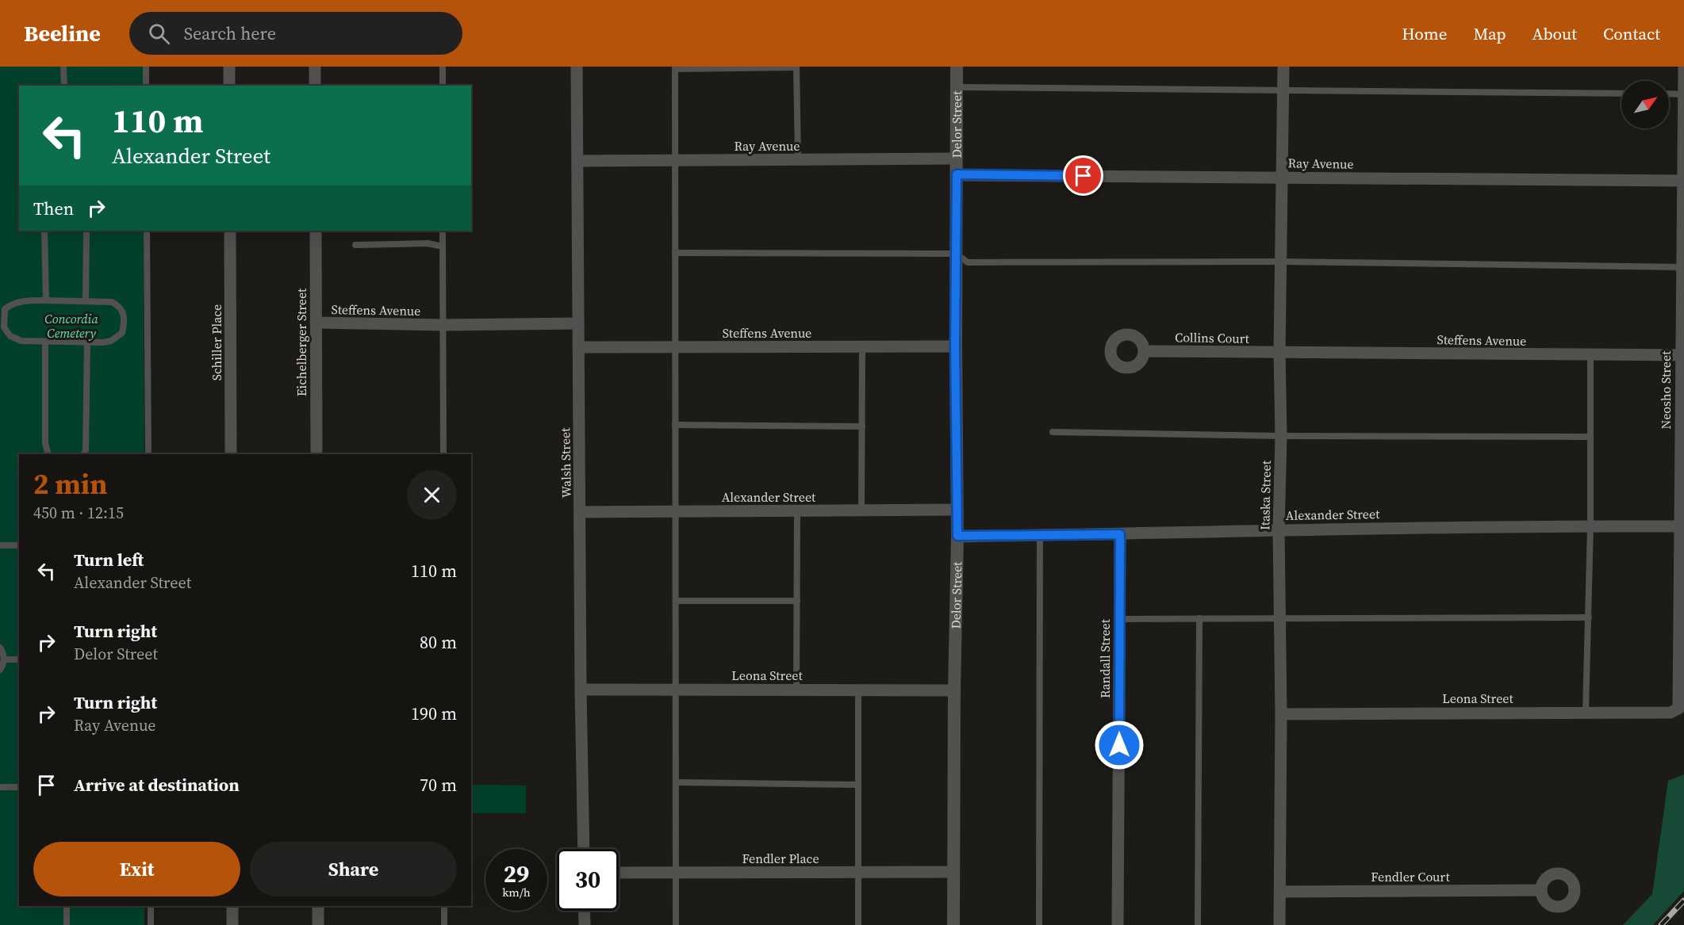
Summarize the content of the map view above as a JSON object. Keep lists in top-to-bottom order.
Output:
{
  "streets": {
    "street": [
      "Delor Street",
      "Ray Avenue",
      "Steffens Avenue",
      "Collins Court",
      "Schiller Place",
      "Eichelberger Street",
      "Neosho Street",
      "Walsh Street",
      "Itaska Street",
      "Alexander Street",
      "Randall Street",
      "Leona Street",
      "Fendler Place",
      "Fendler Court"
    ]
  },
  "crossings": [
    ["Delor Street", "Ray Avenue"],
    ["Delor Street", "Steffens Avenue"],
    ["Delor Street", "Alexander Street"],
    ["Delor Street", "Leona Street"],
    ["Delor Street", "Fendler Place"],
    ["Ray Avenue", "Neosho Street"],
    ["Ray Avenue", "Walsh Street"],
    ["Ray Avenue", "Itaska Street"],
    ["Steffens Avenue", "Collins Court"],
    ["Steffens Avenue", "Eichelberger Street"],
    ["Steffens Avenue", "Neosho Street"],
    ["Steffens Avenue", "Walsh Street"],
    ["Steffens Avenue", "Itaska Street"],
    ["Collins Court", "Itaska Street"],
    ["Neosho Street", "Alexander Street"],
    ["Neosho Street", "Leona Street"],
    ["Walsh Street", "Alexander Street"],
    ["Walsh Street", "Leona Street"],
    ["Itaska Street", "Alexander Street"],
    ["Itaska Street", "Leona Street"],
    ["Itaska Street", "Fendler Court"],
    ["Alexander Street", "Randall Street"]
  ],
  "parks": ["Concordia Cemetery"],
  "north": "top right",
  "page": {
    "header": "Beeline",
    "search": "Search here",
    "nav": [
      "Home",
      "Map",
      "About",
      "Contact"
    ],
    "turn": ["110 m", "Alexander Street"],
    "then": "Then",
    "heading": ["2 min", "450 m · 12:15"],
    "list": [
      {
        "name": "Turn left",
        "note": "Alexander Street",
        "value": "110 m"
      },
      {
        "name": "Turn right",
        "note": "Delor Street",
        "value": "80 m"
      },
      {
        "name": "Turn right",
        "note": "Ray Avenue",
        "value": "190 m"
      },
      {
        "name": "Arrive at destination",
        "value": "70 m"
      }
    ],
    "buttons": ["Exit", "Share"],
    "speed": "29 km/h",
    "limit": "30"
  }
}
